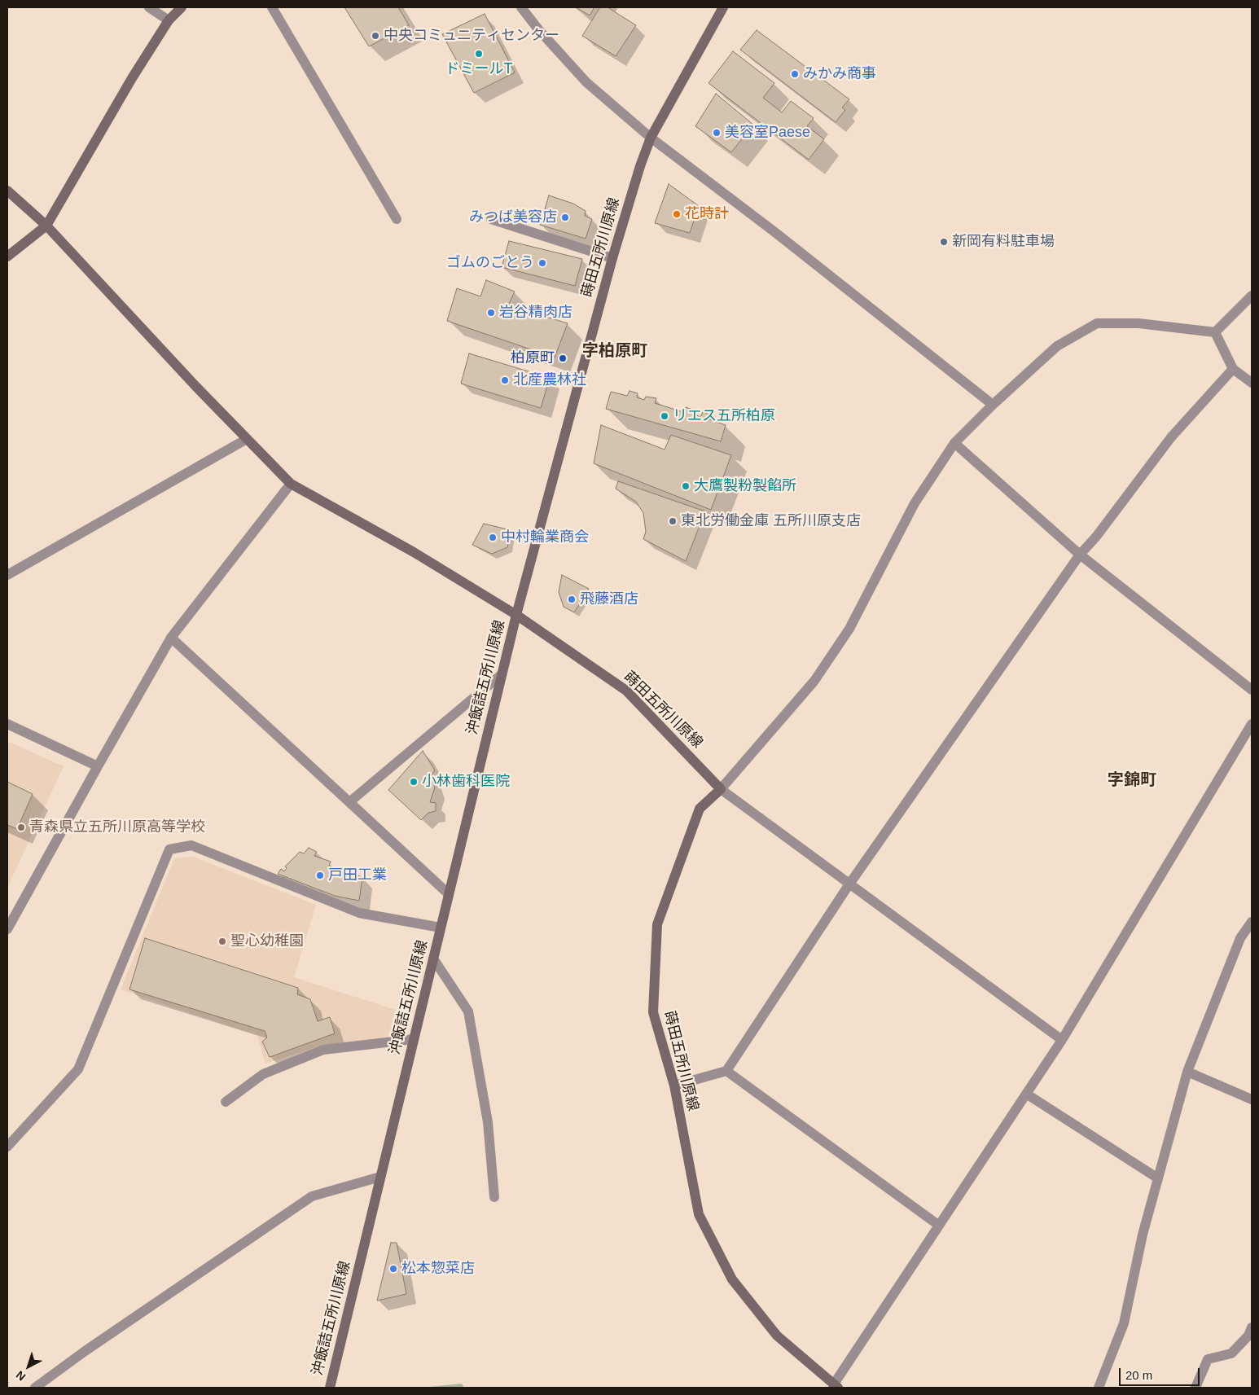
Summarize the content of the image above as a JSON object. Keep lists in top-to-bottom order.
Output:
{
  "streets": {
    "main road": ["蒔田五所川原線", "沖飯詰五所川原線"]
  },
  "crossings": [
    ["蒔田五所川原線", "沖飯詰五所川原線"]
  ],
  "districts": ["字柏原町", "字錦町"],
  "places": [
    "中央コミュニティセンター",
    "ドミールT",
    "みかみ商事",
    "美容室Paese",
    "花時計",
    "みつば美容店",
    "新岡有料駐車場",
    "ゴムのごとう",
    "岩谷精肉店",
    "柏原町",
    "北産農林社",
    "リエス五所柏原",
    "大鷹製粉製餡所",
    "東北労働金庫 五所川原支店",
    "中村輪業商会",
    "飛藤酒店",
    "小林歯科医院",
    "青森県立五所川原高等学校",
    "戸田工業",
    "聖心幼稚園",
    "松本惣菜店"
  ],
  "scale_bar": "20 m",
  "north": "bottom left"
}
